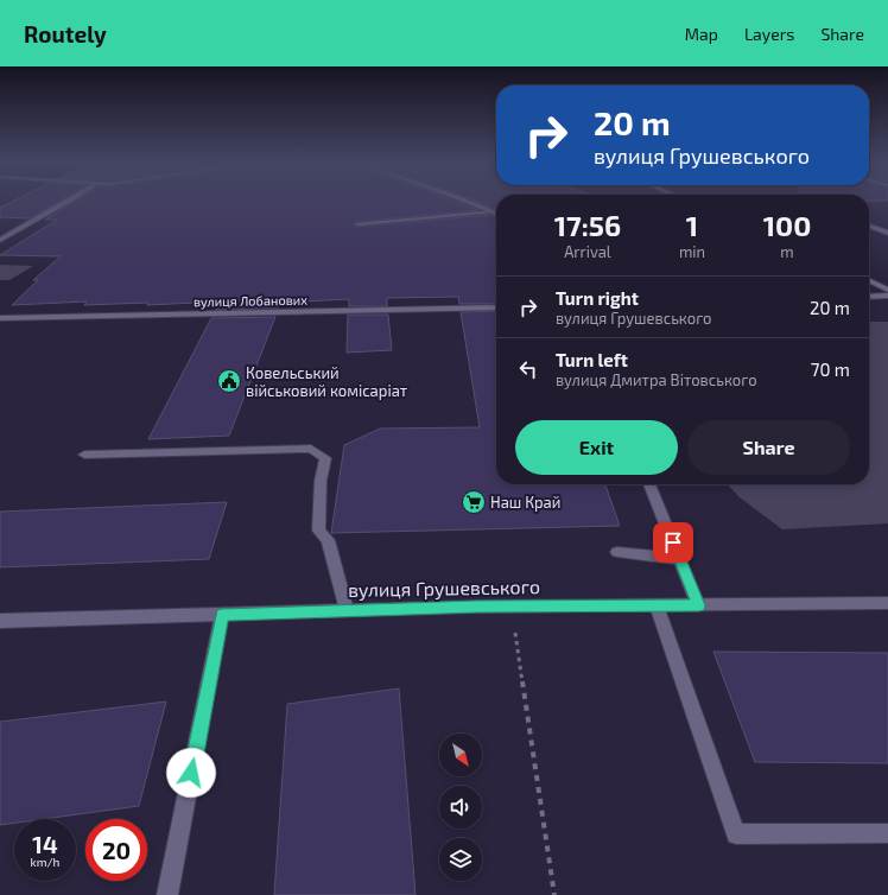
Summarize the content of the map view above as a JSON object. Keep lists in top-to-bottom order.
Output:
{
  "streets": {
    "street": ["вулиця Лобанових", "вулиця Грушевського"]
  },
  "places": {
    "public building": ["Ковельський військовий комісаріат"],
    "supermarket": ["Наш Край"]
  },
  "north": "bottom right",
  "page": {
    "header": "Routely",
    "nav": ["Map", "Layers", "Share"],
    "turn": ["20 m", "вулиця Грушевського"],
    "eta": [
      "17:56",
      "Arrival",
      "1",
      "min",
      "100",
      "m"
    ],
    "list": [
      {
        "name": "Turn right",
        "note": "вулиця Грушевського",
        "value": "20 m"
      },
      {
        "name": "Turn left",
        "note": "вулиця Дмитра Вітовського",
        "value": "70 m"
      }
    ],
    "buttons": ["Exit", "Share"],
    "speed": "14 km/h",
    "limit": "20"
  }
}
